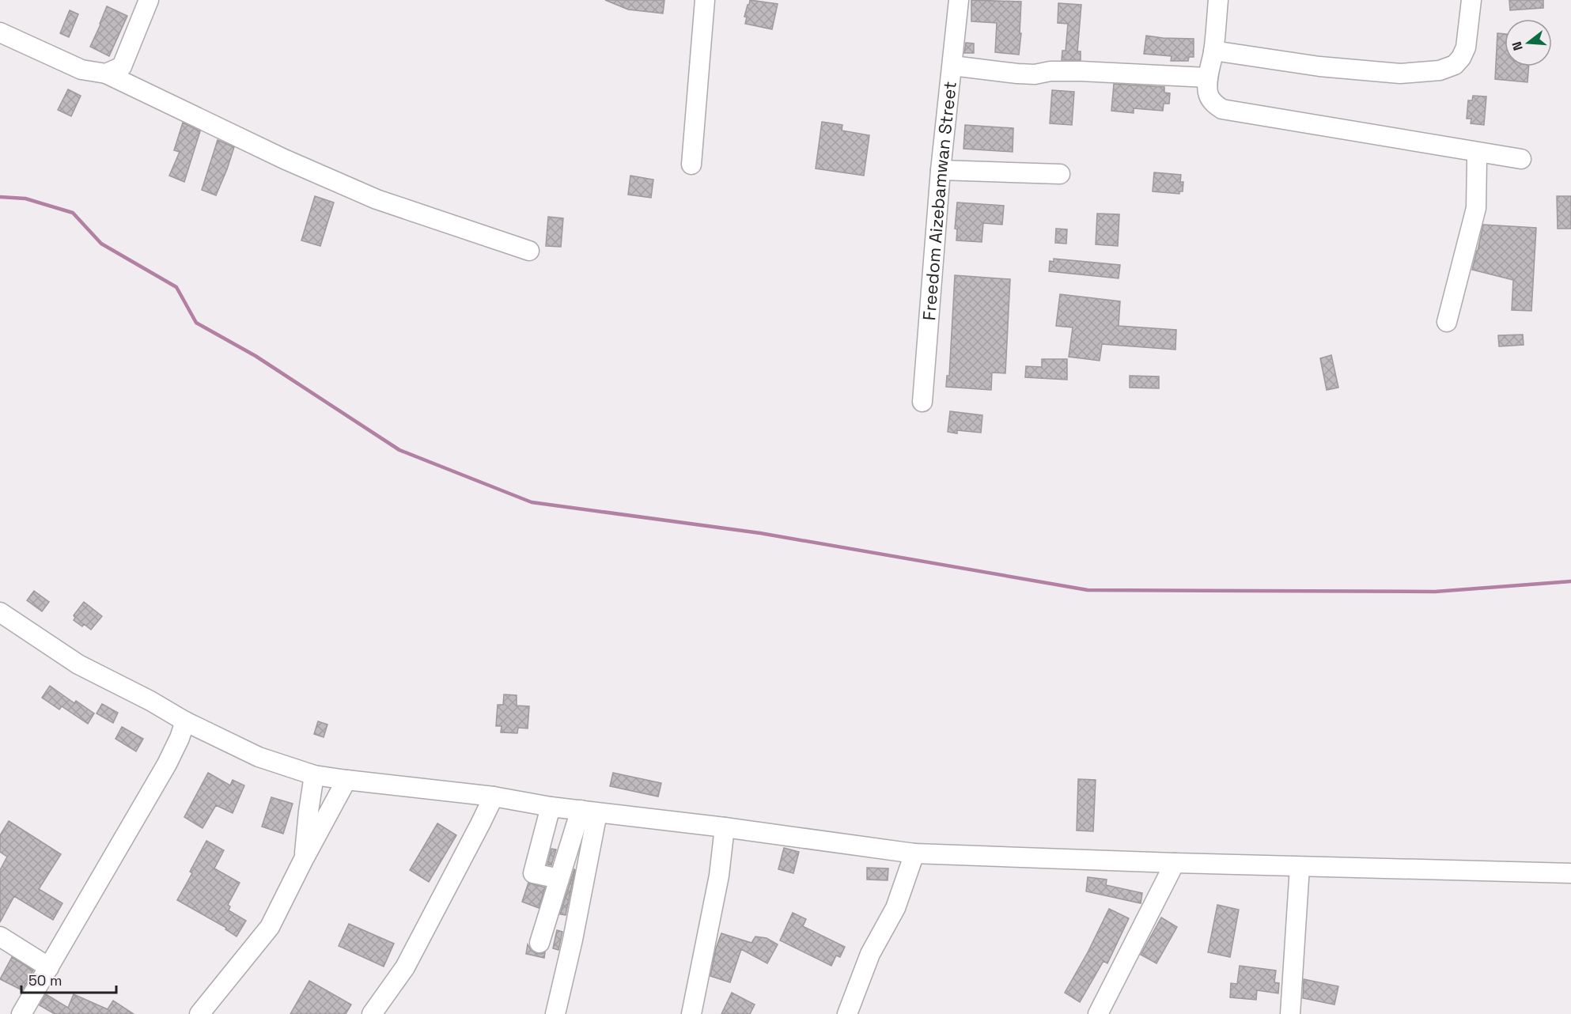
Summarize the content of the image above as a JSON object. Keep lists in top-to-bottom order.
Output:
{
  "streets": {
    "street": ["Freedom Aizebamwan Street"]
  },
  "scale_bar": "50 m",
  "north": "left"
}
